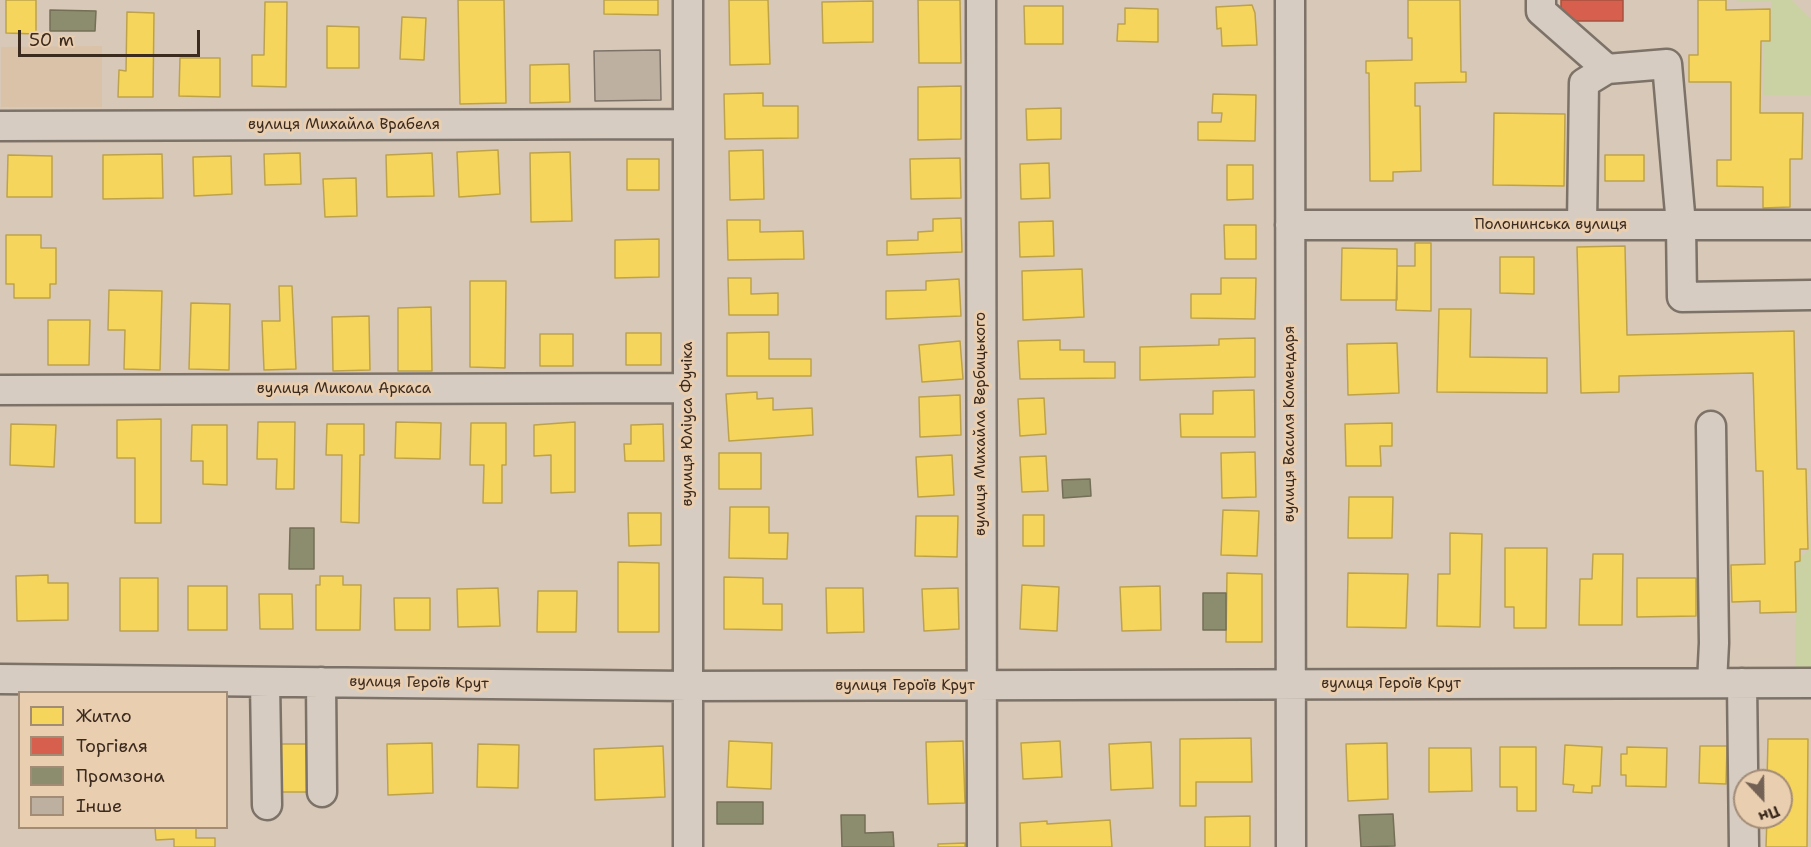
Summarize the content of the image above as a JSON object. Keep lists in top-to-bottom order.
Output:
{
  "streets": {
    "street": [
      "вулиця Михайла Врабеля",
      "Полонинська вулиця",
      "вулиця Миколи Аркаса",
      "вулиця Юліуса Фучіка",
      "вулиця Михайла Вербицького",
      "вулиця Василя Комендаря",
      "вулиця Героїв Крут"
    ]
  },
  "crossings": [
    ["вулиця Михайла Врабеля", "вулиця Юліуса Фучіка"],
    ["Полонинська вулиця", "вулиця Василя Комендаря"],
    ["вулиця Миколи Аркаса", "вулиця Юліуса Фучіка"],
    ["вулиця Юліуса Фучіка", "вулиця Героїв Крут"],
    ["вулиця Михайла Вербицького", "вулиця Героїв Крут"],
    ["вулиця Василя Комендаря", "вулиця Героїв Крут"]
  ],
  "legend": [
    "Житло",
    "Торгівля",
    "Промзона",
    "Інше"
  ],
  "scale_bar": "50 m",
  "north": "bottom"
}
